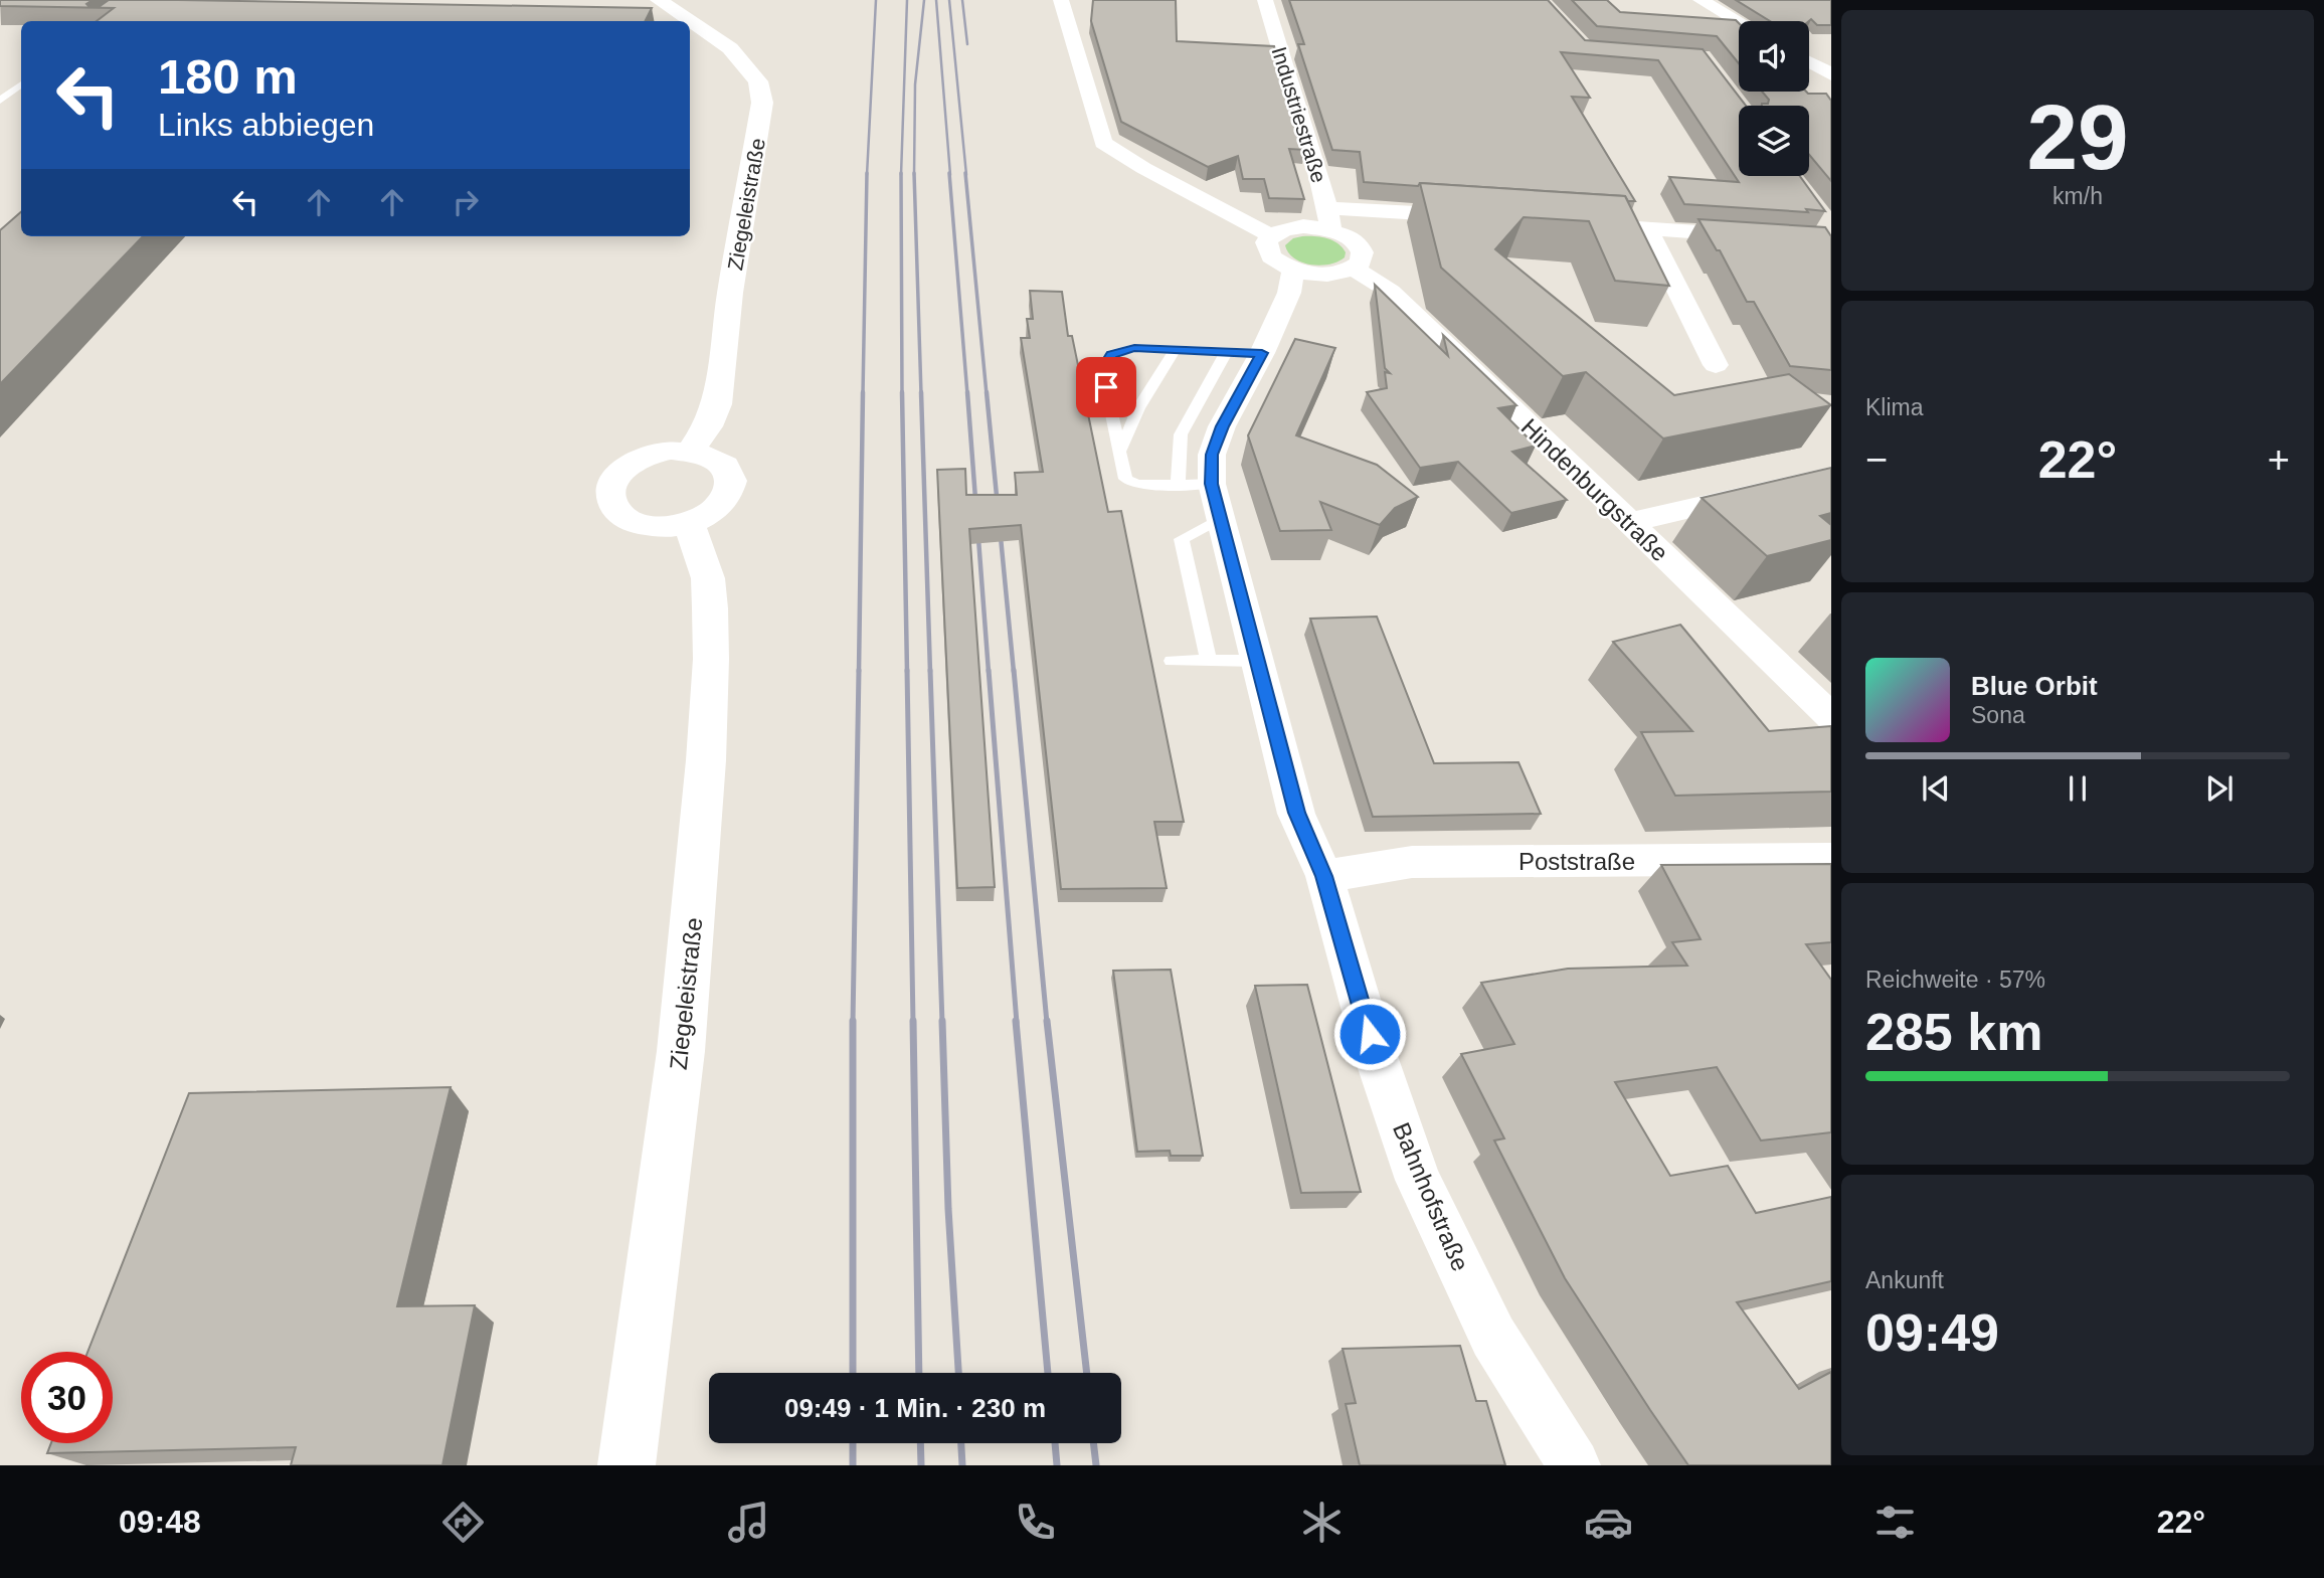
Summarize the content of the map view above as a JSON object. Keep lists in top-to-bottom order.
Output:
{
  "streets": {
    "street": [
      "Industriestraße",
      "Ziegeleistraße",
      "Hindenburgstraße",
      "Poststraße",
      "Bahnhofstraße"
    ]
  },
  "crossings": [
    ["Poststraße", "Bahnhofstraße"]
  ],
  "page": {
    "tile": [
      ["29", "km/h"],
      "Klima",
      ["Reichweite · 57%", "285 km"],
      ["Ankunft", "09:49"]
    ],
    "turn": ["180 m", "Links abbiegen"],
    "heat": ["−", "22°", "+"],
    "song": ["Blue Orbit", "Sona"],
    "limit": "30",
    "trip": "09:49 · 1 Min. · 230 m",
    "tabs": ["09:48", "22°"]
  }
}
